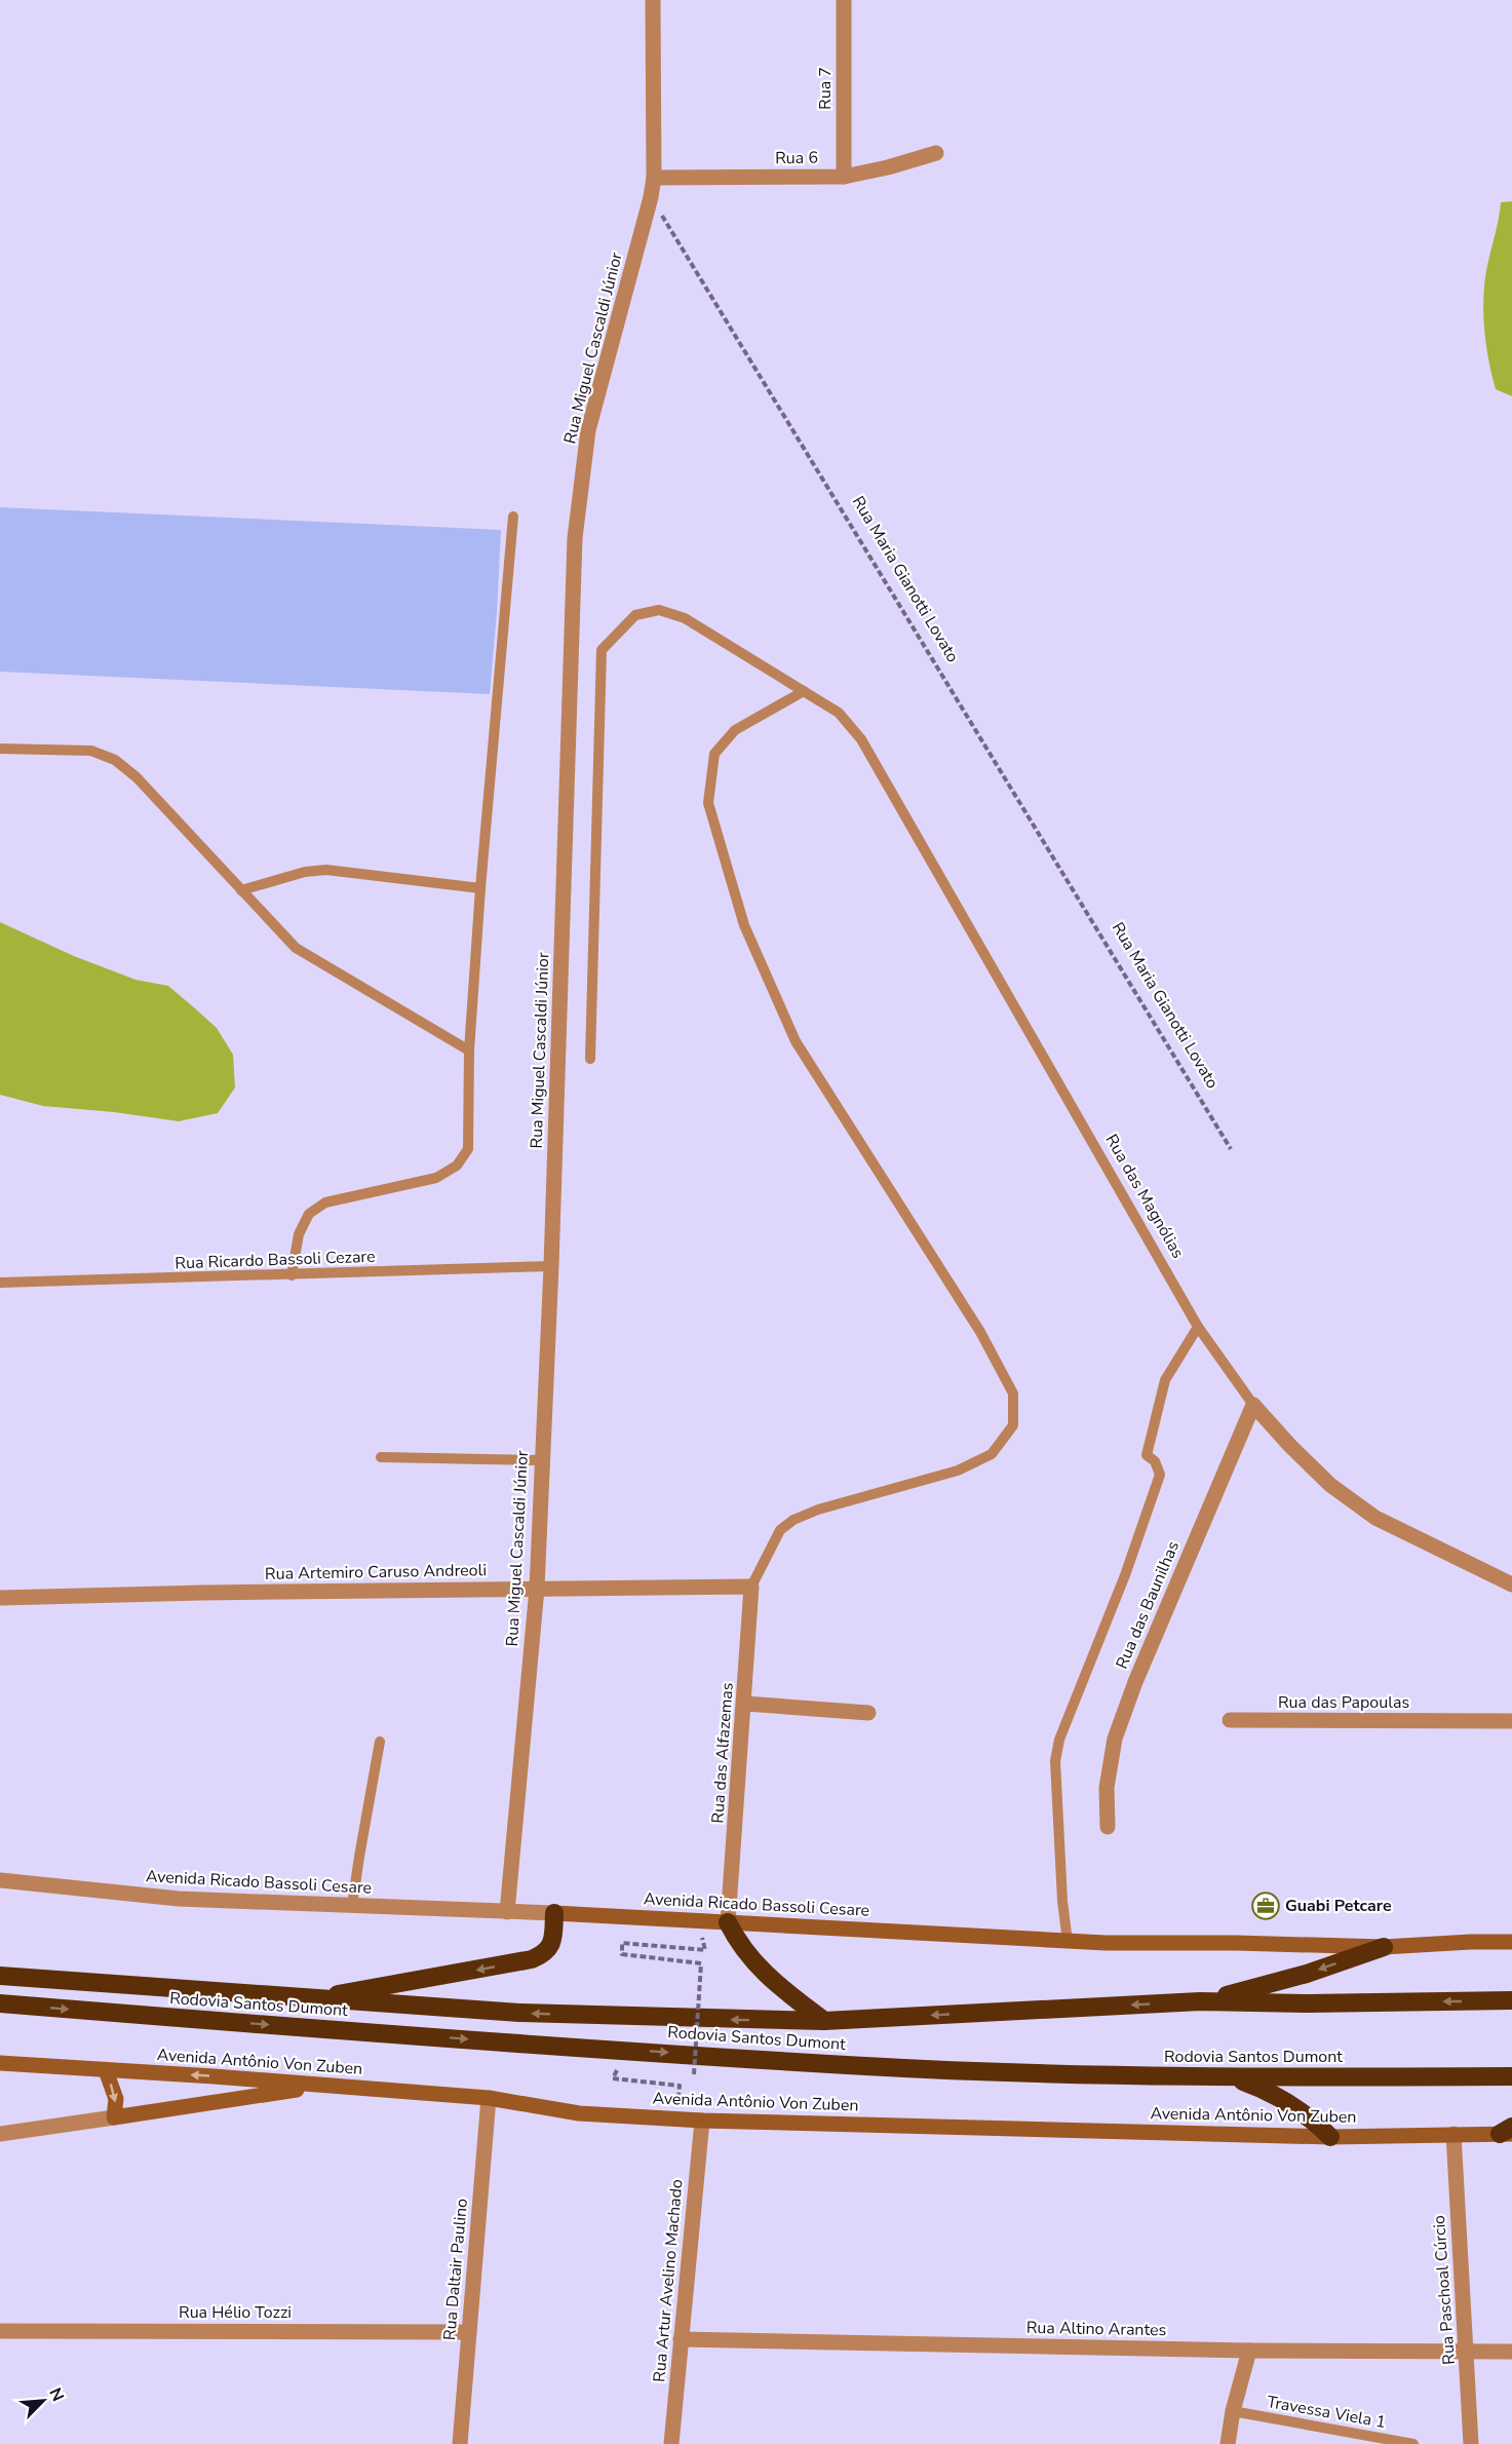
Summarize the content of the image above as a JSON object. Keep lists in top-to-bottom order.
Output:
{
  "streets": {
    "highway": ["Rodovia Santos Dumont"],
    "street": [
      "Rua 7",
      "Rua 6",
      "Rua Miguel Cascaldi Júnior",
      "Rua das Magnólias",
      "Rua Artemiro Caruso Andreoli",
      "Rua das Baunilhas",
      "Rua das Papoulas",
      "Rua das Alfazemas",
      "Avenida Ricado Bassoli Cesare",
      "Avenida Antônio Von Zuben",
      "Rua Daltair Paulino",
      "Rua Artur Avelino Machado",
      "Rua Paschoal Cúrcio",
      "Rua Hélio Tozzi",
      "Rua Altino Arantes"
    ],
    "lane": ["Rua Ricardo Bassoli Cezare", "Travessa Viela 1"],
    "path": ["Rua Maria Gianotti Lovato"]
  },
  "crossings": [
    ["Rua 7", "Rua 6"],
    ["Rua Miguel Cascaldi Júnior", "Rua Maria Gianotti Lovato"],
    ["Rua Miguel Cascaldi Júnior", "Rua Ricardo Bassoli Cezare"],
    ["Rua Miguel Cascaldi Júnior", "Rua Artemiro Caruso Andreoli"],
    ["Rua Miguel Cascaldi Júnior", "Avenida Ricado Bassoli Cesare"],
    ["Rua das Magnólias", "Rua das Baunilhas"],
    ["Rua Artemiro Caruso Andreoli", "Rua das Alfazemas"],
    ["Rua das Alfazemas", "Avenida Ricado Bassoli Cesare"],
    ["Avenida Antônio Von Zuben", "Rua Daltair Paulino"],
    ["Avenida Antônio Von Zuben", "Rua Artur Avelino Machado"],
    ["Avenida Antônio Von Zuben", "Rua Paschoal Cúrcio"],
    ["Rua Daltair Paulino", "Rua Hélio Tozzi"],
    ["Rua Artur Avelino Machado", "Rua Altino Arantes"],
    ["Rua Paschoal Cúrcio", "Rua Altino Arantes"]
  ],
  "places": {
    "office": ["Guabi Petcare"]
  },
  "north": "top right"
}
